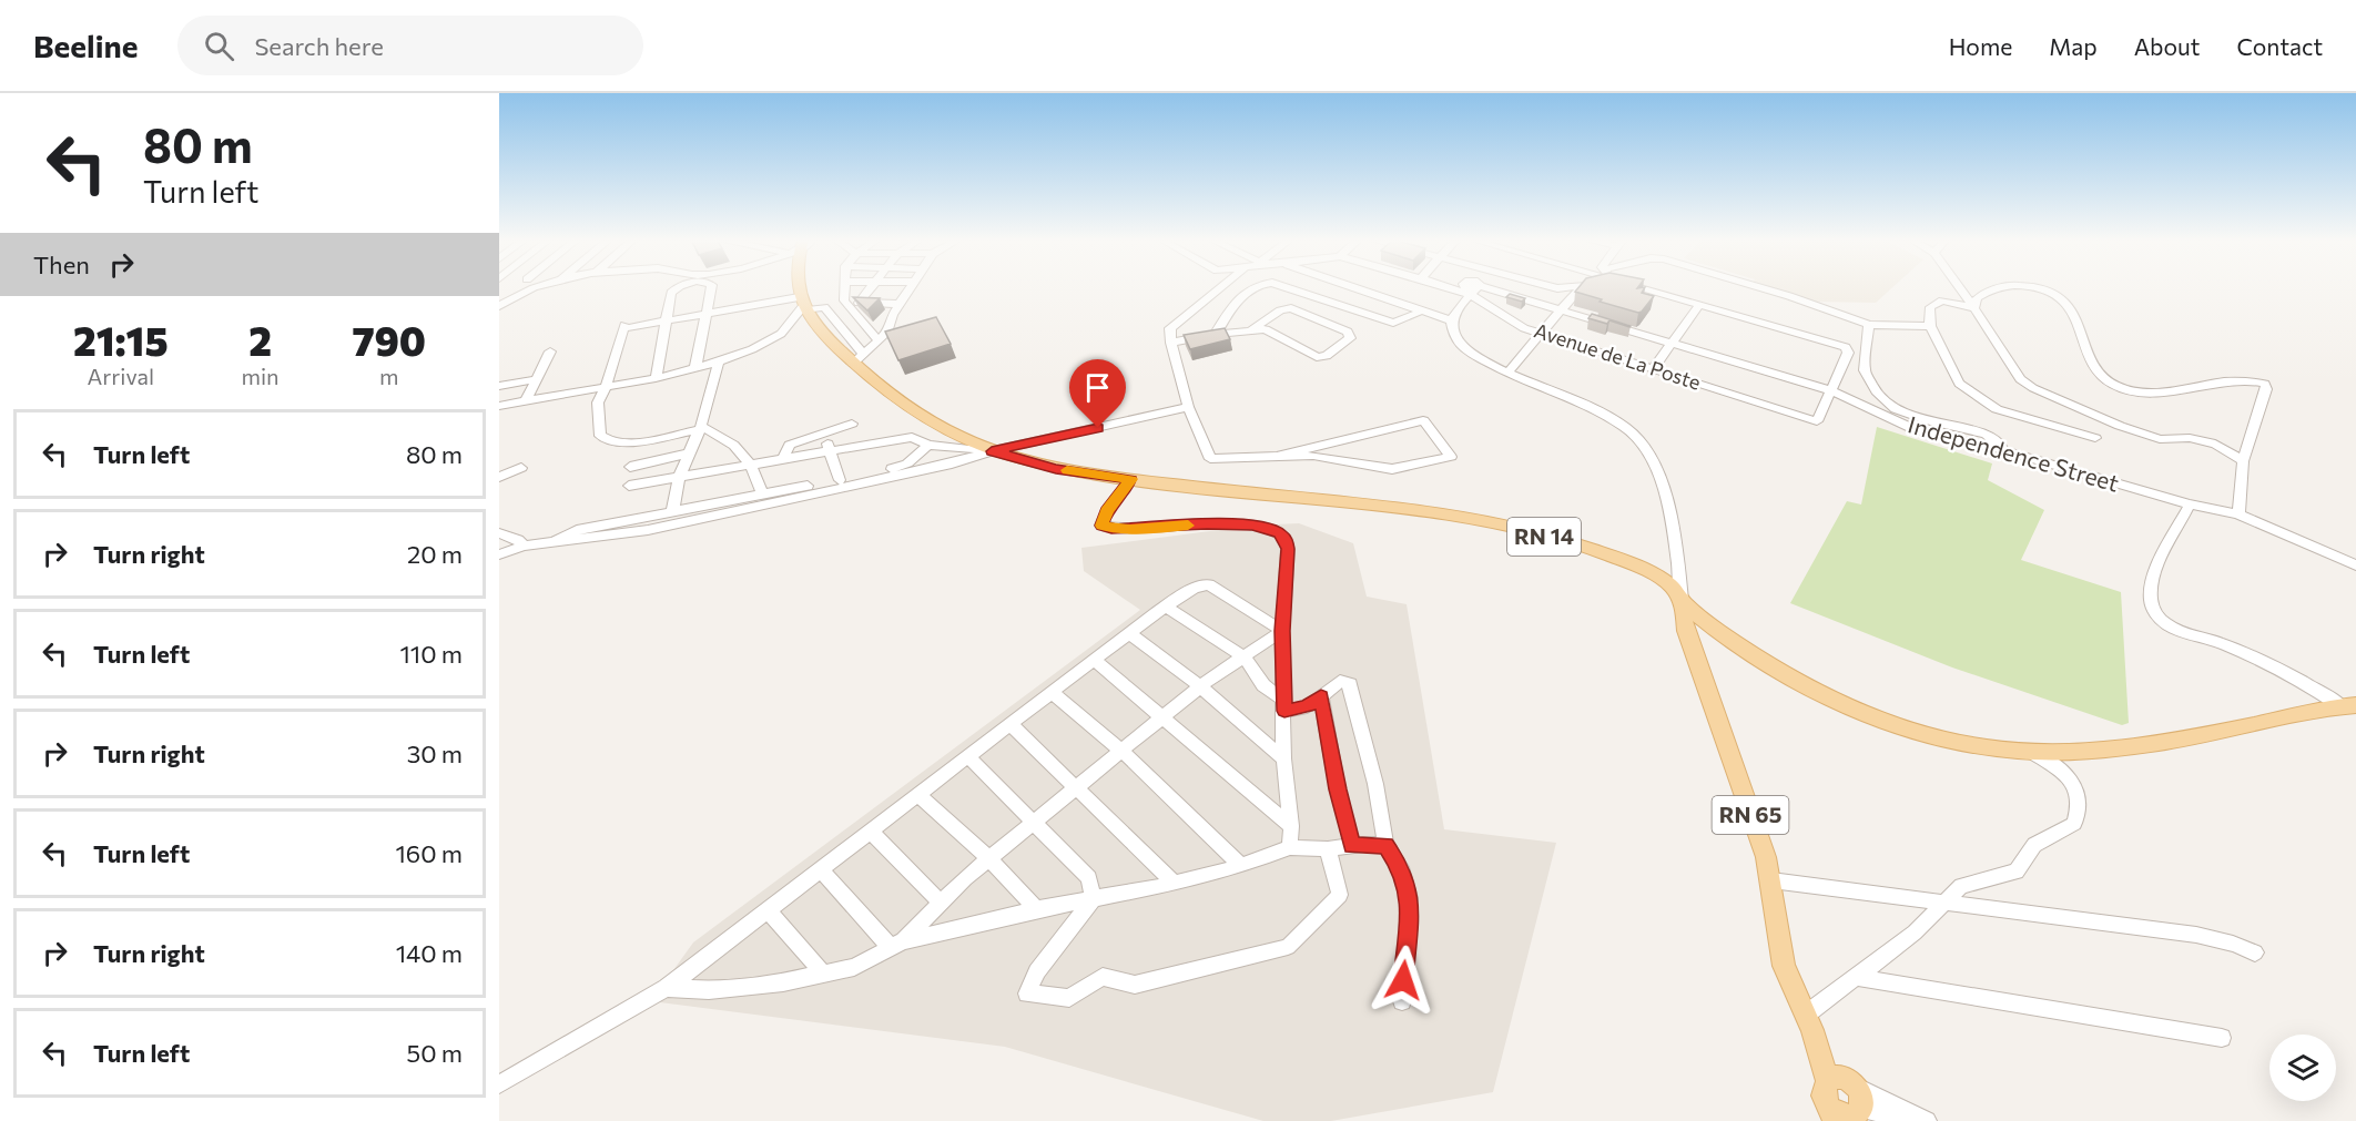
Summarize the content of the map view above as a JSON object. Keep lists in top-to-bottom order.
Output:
{
  "streets": {
    "main road": ["RN 14", "RN 65"],
    "street": ["Avenue de La Poste", "Independence Street"]
  },
  "crossings": [
    ["Avenue de La Poste", "Independence Street"],
    ["RN 14", "RN 65"]
  ],
  "page": {
    "header": "Beeline",
    "search": "Search here",
    "nav": [
      "Home",
      "Map",
      "About",
      "Contact"
    ],
    "turn": ["80 m", "Turn left"],
    "then": "Then",
    "eta": [
      "21:15",
      "Arrival",
      "2",
      "min",
      "790",
      "m"
    ],
    "list": [
      {
        "name": "Turn left",
        "value": "80 m"
      },
      {
        "name": "Turn right",
        "value": "20 m"
      },
      {
        "name": "Turn left",
        "value": "110 m"
      },
      {
        "name": "Turn right",
        "value": "30 m"
      },
      {
        "name": "Turn left",
        "value": "160 m"
      },
      {
        "name": "Turn right",
        "value": "140 m"
      },
      {
        "name": "Turn left",
        "value": "50 m"
      }
    ]
  }
}
